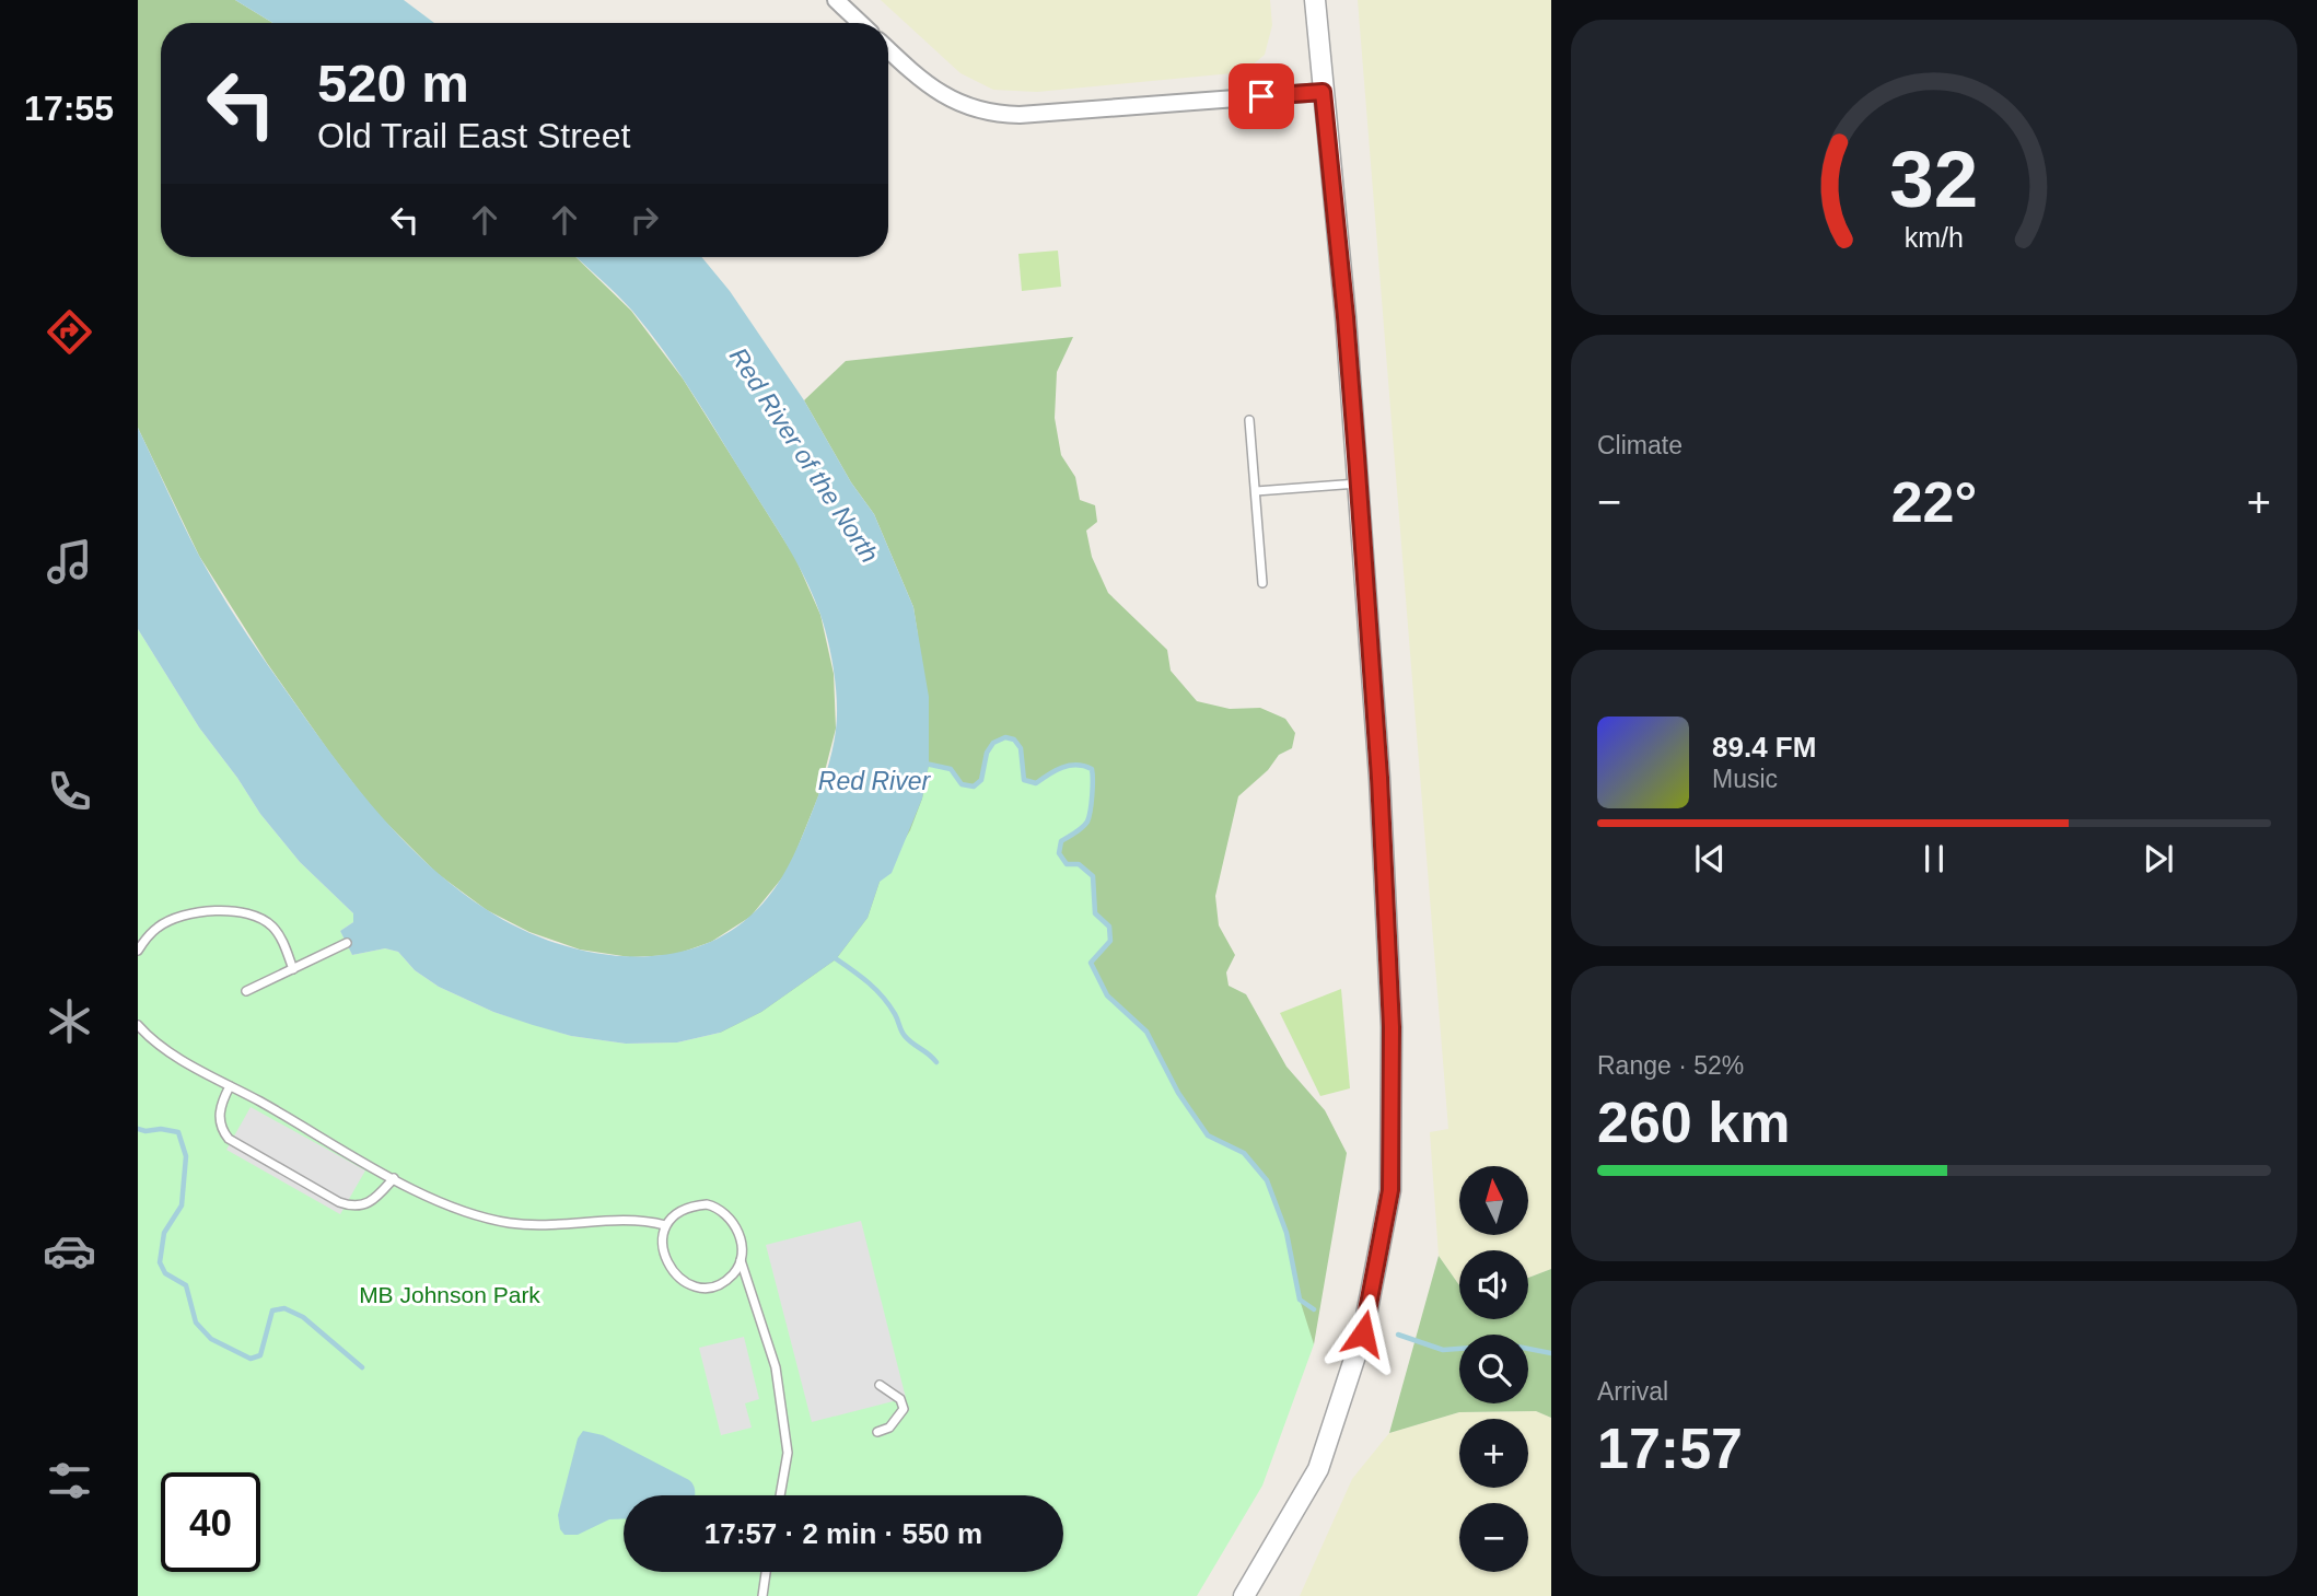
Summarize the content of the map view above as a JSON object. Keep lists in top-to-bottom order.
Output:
{
  "water": ["Red River of the North", "Red River"],
  "parks": ["MB Johnson Park"],
  "north": "top",
  "page": {
    "tabs": "17:55",
    "turn": ["520 m", "Old Trail East Street"],
    "tile": [
      "Climate",
      ["Range · 52%", "260 km"],
      ["Arrival", "17:57"]
    ],
    "heat": ["−", "22°", "+"],
    "song": ["89.4 FM", "Music"],
    "map_buttons": ["+", "−"],
    "limit": "40",
    "trip": "17:57 · 2 min · 550 m",
    "gauge": ["32", "km/h"]
  }
}
